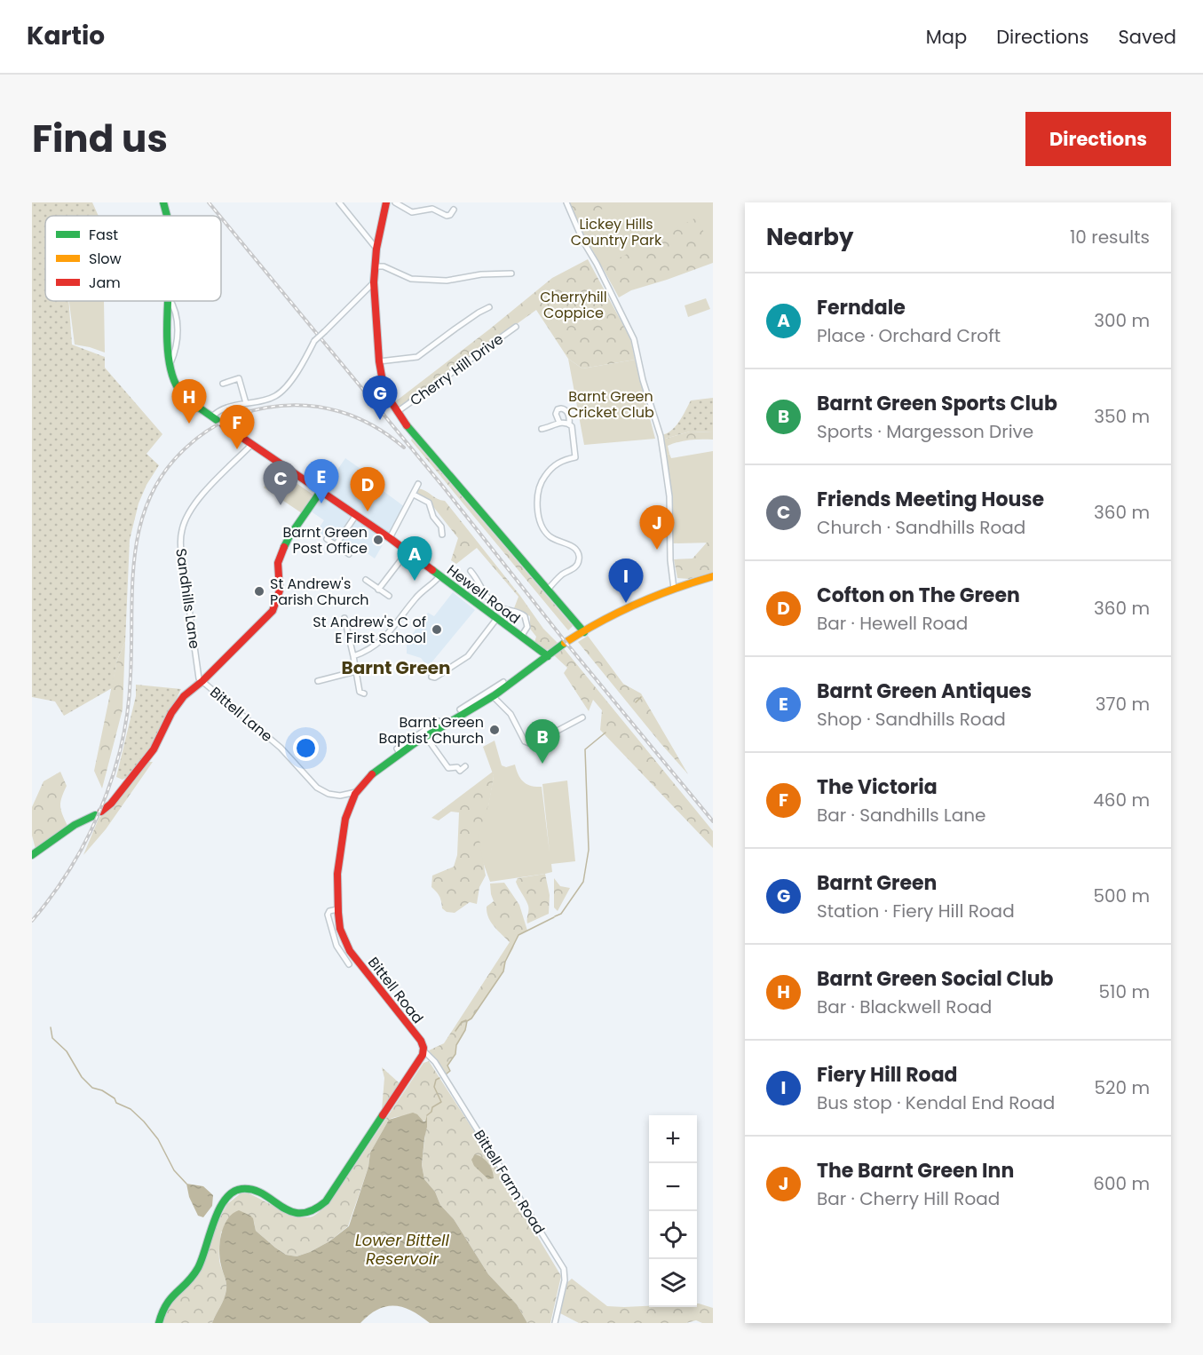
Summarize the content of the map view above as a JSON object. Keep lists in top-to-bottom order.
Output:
{
  "streets": {
    "street": [
      "Cherry Hill Drive",
      "Hewell Road",
      "Sandhills Lane",
      "Bittell Lane",
      "Bittell Road",
      "Bittell Farm Road"
    ]
  },
  "crossings": [
    ["Hewell Road", "Sandhills Lane"],
    ["Hewell Road", "Bittell Road"],
    ["Sandhills Lane", "Bittell Lane"],
    ["Bittell Road", "Bittell Farm Road"]
  ],
  "districts": ["Barnt Green"],
  "water": ["Lower Bittell Reservoir"],
  "parks": ["Lickey Hills Country Park", "Cherryhill Coppice", "Barnt Green Cricket Club"],
  "places": [
    "Barnt Green Post Office",
    "St Andrew's Parish Church",
    "St Andrew's C of E First School",
    "Barnt Green Baptist Church"
  ],
  "legend": ["Fast", "Slow", "Jam"],
  "page": {
    "header": "Kartio",
    "nav": ["Map", "Directions", "Saved"],
    "title": "Find us",
    "buttons": "Directions",
    "heading": ["Nearby", "10 results"],
    "list": [
      {
        "mark": "A",
        "name": "Ferndale",
        "note": "Place · Orchard Croft",
        "value": "300 m"
      },
      {
        "mark": "B",
        "name": "Barnt Green Sports Club",
        "note": "Sports · Margesson Drive",
        "value": "350 m"
      },
      {
        "mark": "C",
        "name": "Friends Meeting House",
        "note": "Church · Sandhills Road",
        "value": "360 m"
      },
      {
        "mark": "D",
        "name": "Cofton on The Green",
        "note": "Bar · Hewell Road",
        "value": "360 m"
      },
      {
        "mark": "E",
        "name": "Barnt Green Antiques",
        "note": "Shop · Sandhills Road",
        "value": "370 m"
      },
      {
        "mark": "F",
        "name": "The Victoria",
        "note": "Bar · Sandhills Lane",
        "value": "460 m"
      },
      {
        "mark": "G",
        "name": "Barnt Green",
        "note": "Station · Fiery Hill Road",
        "value": "500 m"
      },
      {
        "mark": "H",
        "name": "Barnt Green Social Club",
        "note": "Bar · Blackwell Road",
        "value": "510 m"
      },
      {
        "mark": "I",
        "name": "Fiery Hill Road",
        "note": "Bus stop · Kendal End Road",
        "value": "520 m"
      },
      {
        "mark": "J",
        "name": "The Barnt Green Inn",
        "note": "Bar · Cherry Hill Road",
        "value": "600 m"
      }
    ],
    "pins": [
      "G",
      "H",
      "F",
      "E",
      "C",
      "D",
      "J",
      "A",
      "I",
      "B"
    ],
    "map_buttons": ["+", "−"]
  }
}
